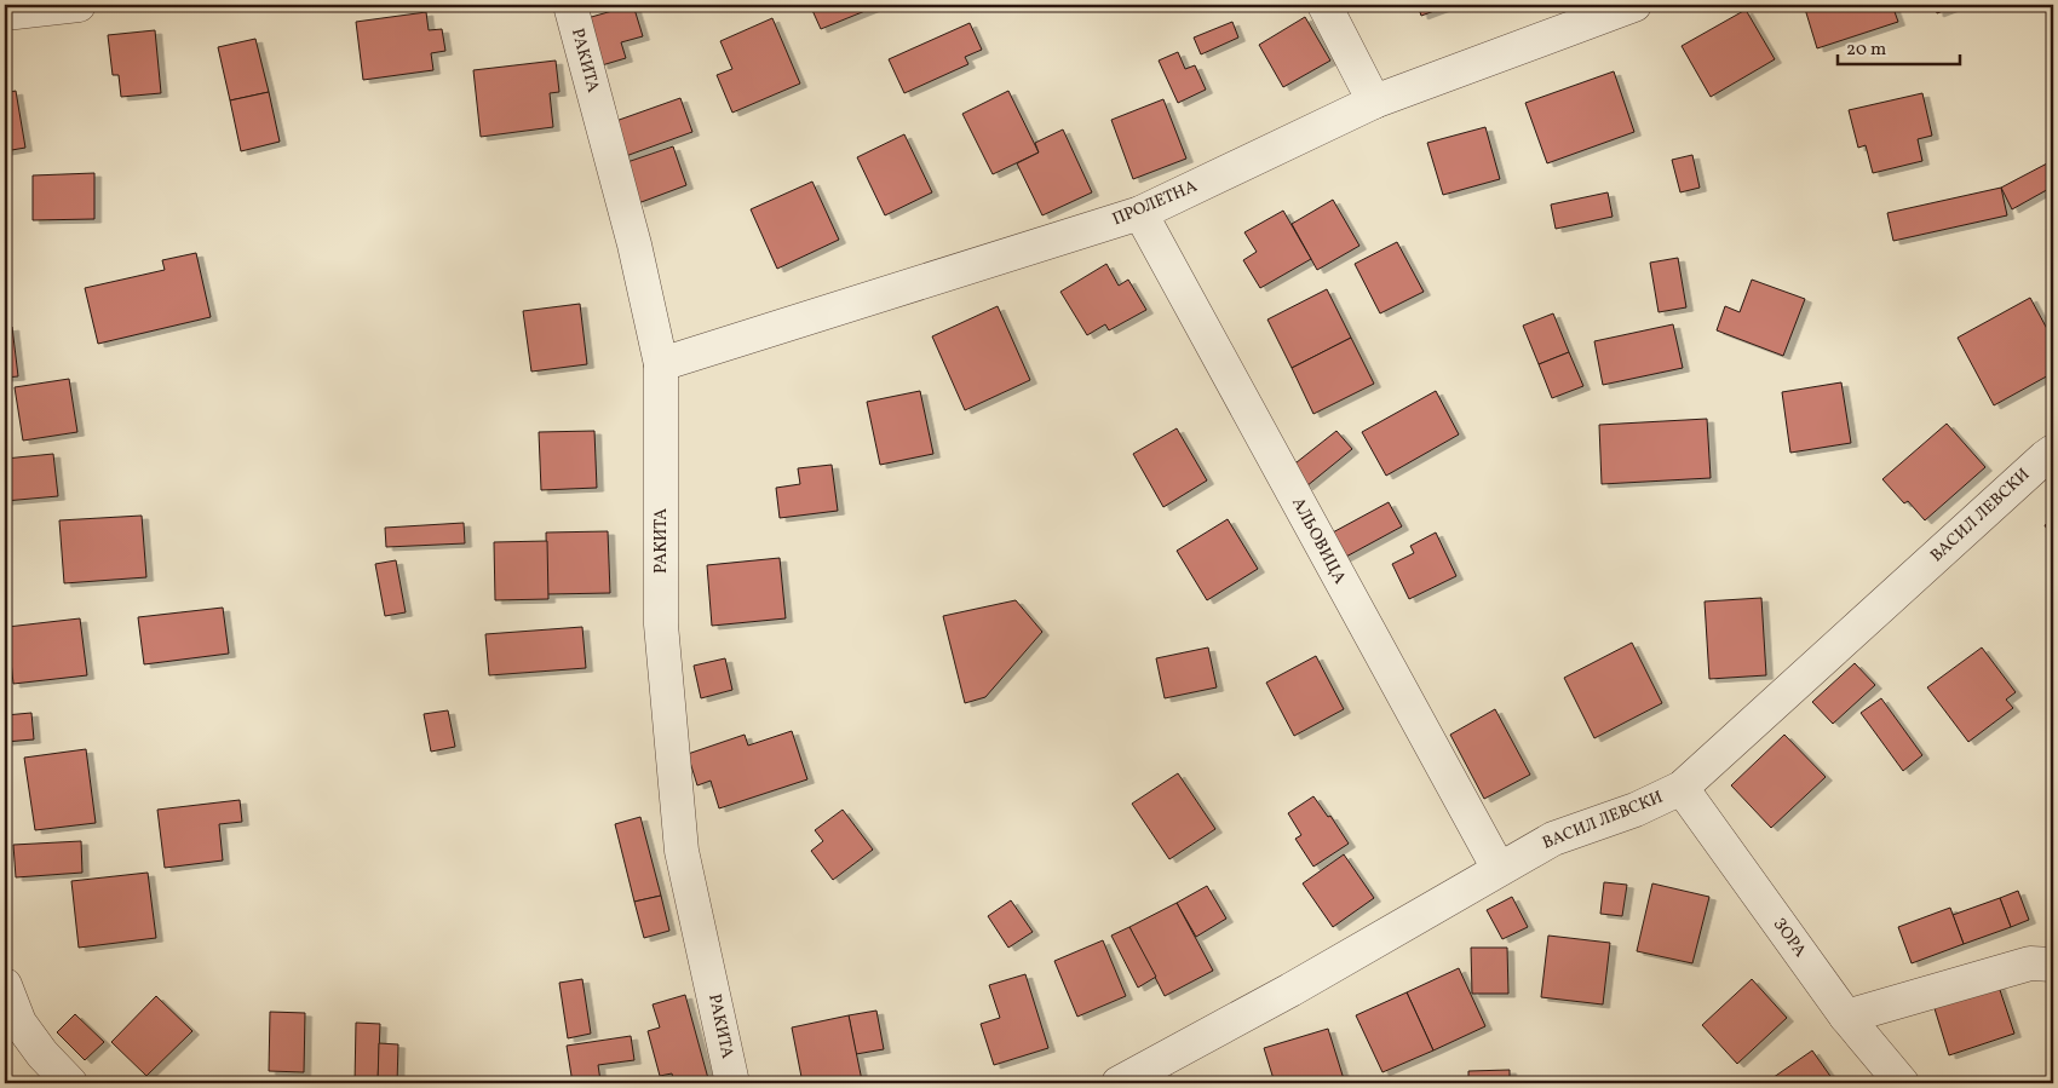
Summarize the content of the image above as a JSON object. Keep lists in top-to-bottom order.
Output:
{
  "streets": {
    "street": [
      "РАКИТА",
      "ПРОЛЕТНА",
      "ВАСИЛ ЛЕВСКИ",
      "АЛЬОВИЦА",
      "ЗОРА"
    ]
  },
  "crossings": [
    ["РАКИТА", "ПРОЛЕТНА"],
    ["ПРОЛЕТНА", "АЛЬОВИЦА"],
    ["ВАСИЛ ЛЕВСКИ", "АЛЬОВИЦА"],
    ["ВАСИЛ ЛЕВСКИ", "ЗОРА"]
  ],
  "scale_bar": "20 m"
}
